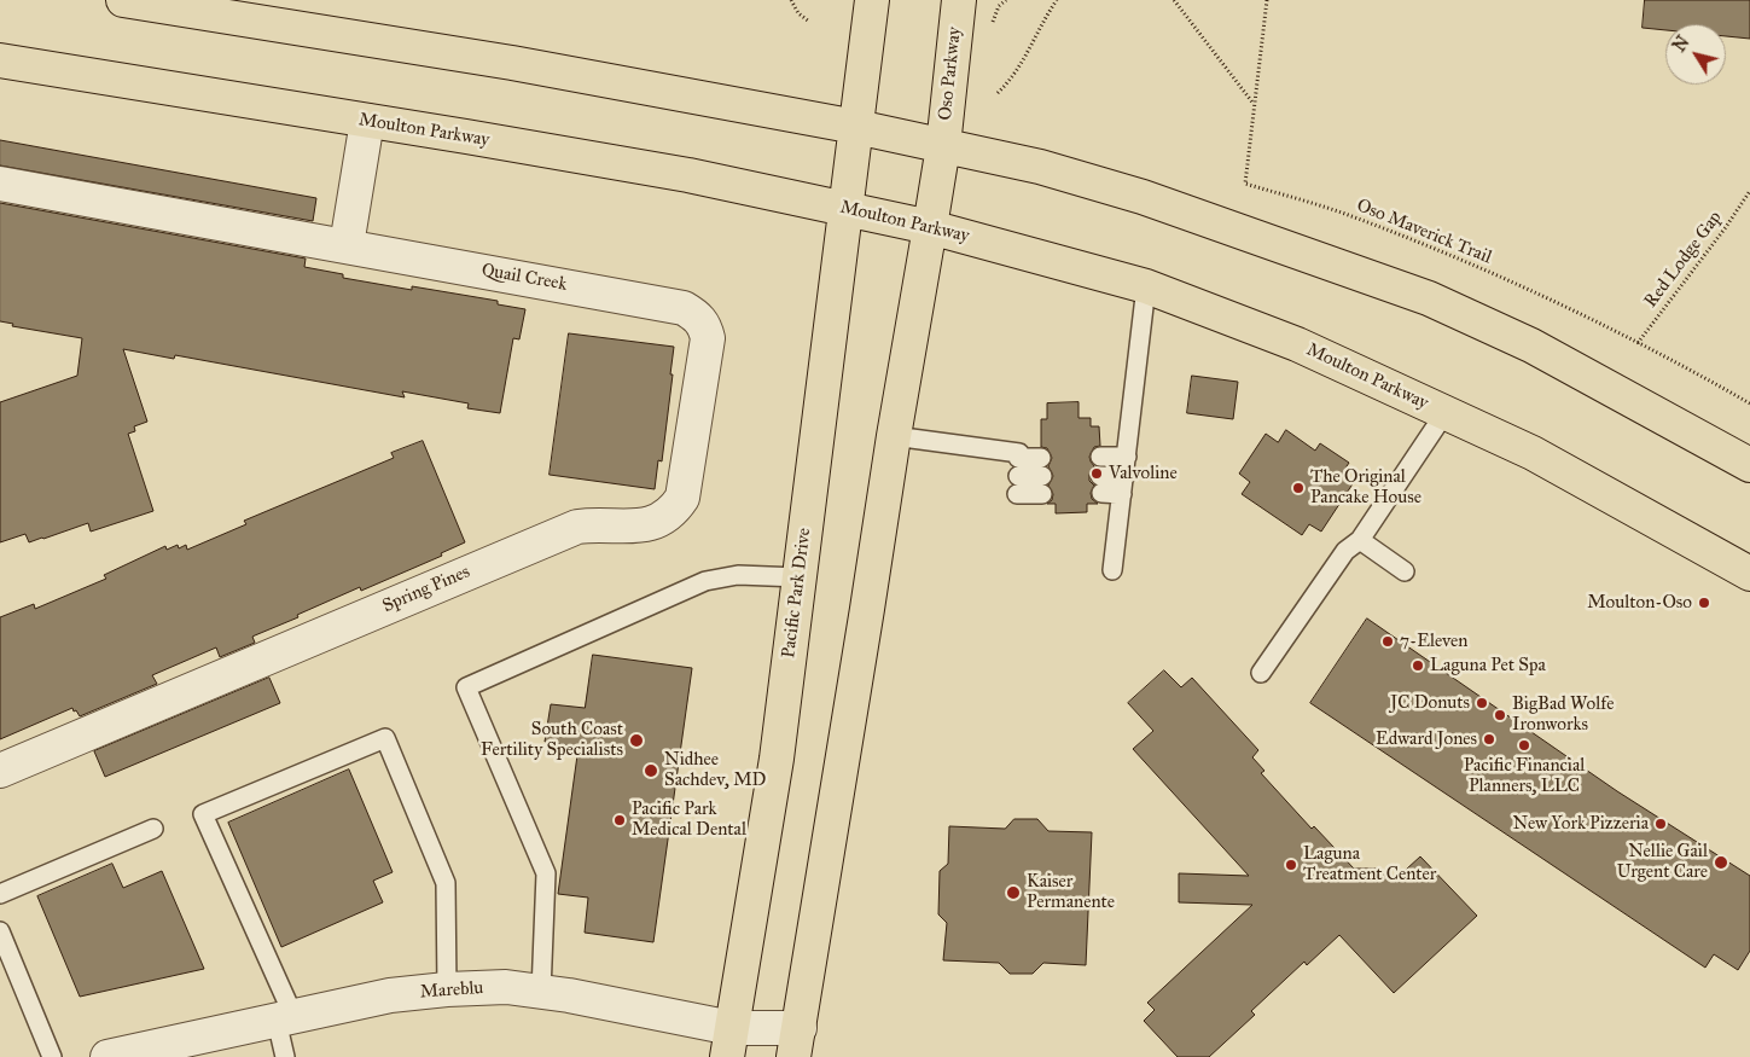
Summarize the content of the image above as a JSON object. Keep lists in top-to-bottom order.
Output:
{
  "streets": {
    "main road": ["Oso Parkway", "Moulton Parkway", "Pacific Park Drive"],
    "street": ["Quail Creek", "Spring Pines", "Mareblu"],
    "path": ["Oso Maverick Trail", "Red Lodge Gap"]
  },
  "crossings": [
    ["Moulton Parkway", "Pacific Park Drive"],
    ["Oso Maverick Trail", "Red Lodge Gap"],
    ["Quail Creek", "Spring Pines"],
    ["Pacific Park Drive", "Mareblu"]
  ],
  "places": [
    "Valvoline",
    "The Original Pancake House",
    "Moulton-Oso",
    "7-Eleven",
    "Laguna Pet Spa",
    "JC Donuts",
    "BigBad Wolfe Ironworks",
    "Edward Jones",
    "South Coast Fertility Specialists",
    "Pacific Financial Planners, LLC",
    "Nidhee Sachdev, MD",
    "Pacific Park Medical Dental",
    "New York Pizzeria",
    "Nellie Gail Urgent Care",
    "Laguna Treatment Center",
    "Kaiser Permanente"
  ],
  "north": "top left"
}
